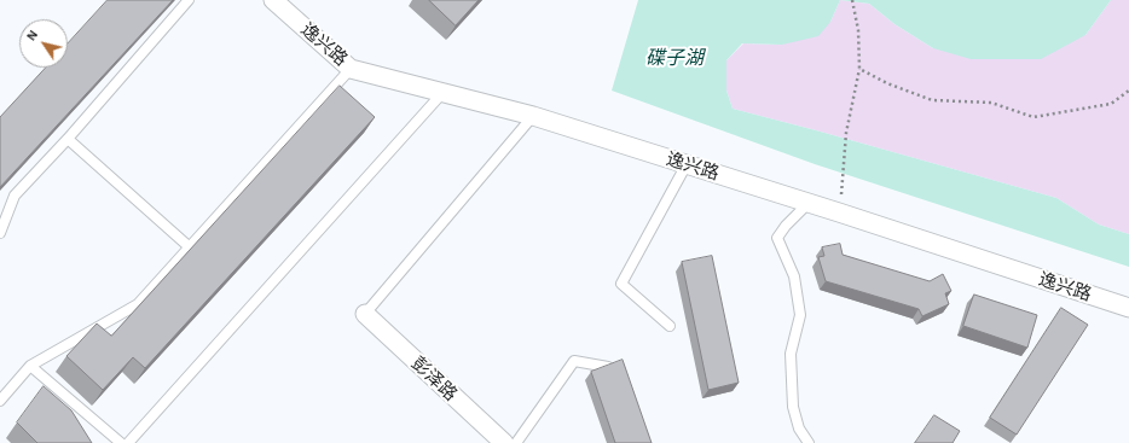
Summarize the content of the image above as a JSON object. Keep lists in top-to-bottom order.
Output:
{
  "streets": {
    "street": ["逸兴路", "彭泽路"]
  },
  "water": ["碟子湖"],
  "north": "top left"
}
